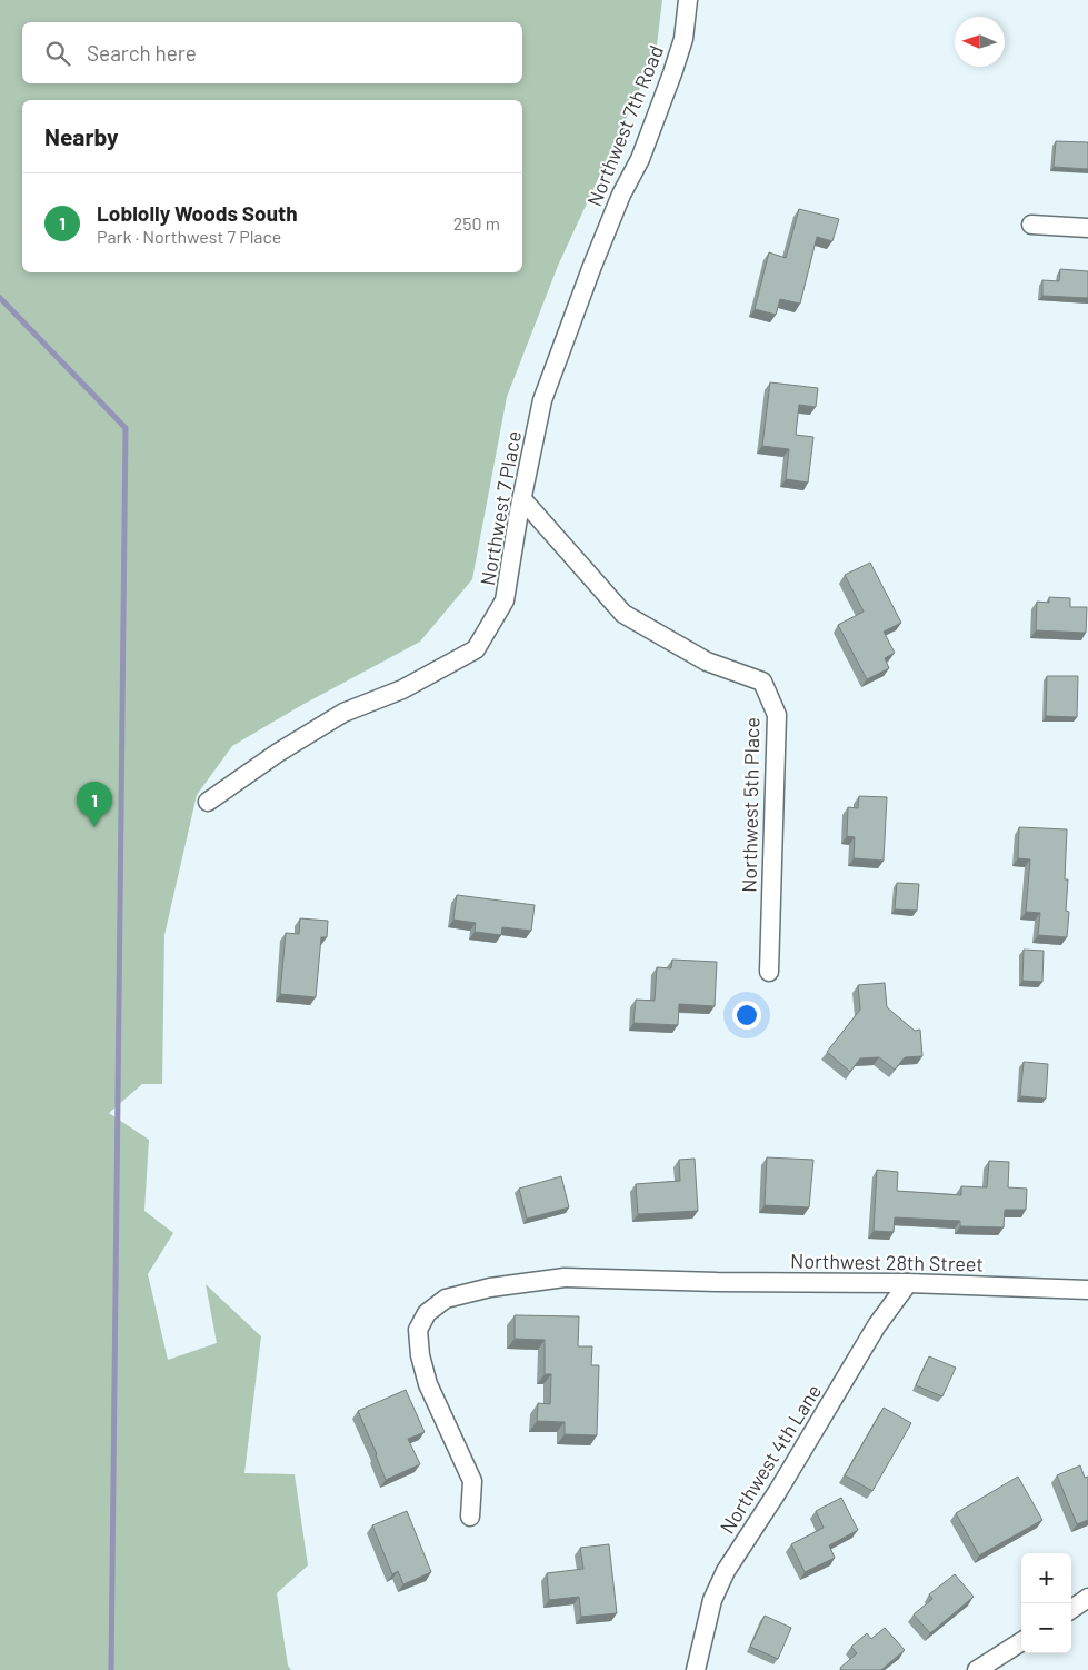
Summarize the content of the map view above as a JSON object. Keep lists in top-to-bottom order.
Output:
{
  "streets": {
    "street": [
      "Northwest 7th Road",
      "Northwest 7 Place",
      "Northwest 5th Place",
      "Northwest 28th Street",
      "Northwest 4th Lane"
    ]
  },
  "crossings": [
    ["Northwest 7th Road", "Northwest 7 Place"],
    ["Northwest 7 Place", "Northwest 5th Place"],
    ["Northwest 28th Street", "Northwest 4th Lane"]
  ],
  "north": "left",
  "page": {
    "search": "Search here",
    "heading": "Nearby",
    "list": [
      {
        "mark": "1",
        "name": "Loblolly Woods South",
        "note": "Park · Northwest 7 Place",
        "value": "250 m"
      }
    ],
    "pins": "1",
    "map_buttons": ["+", "−"]
  }
}
